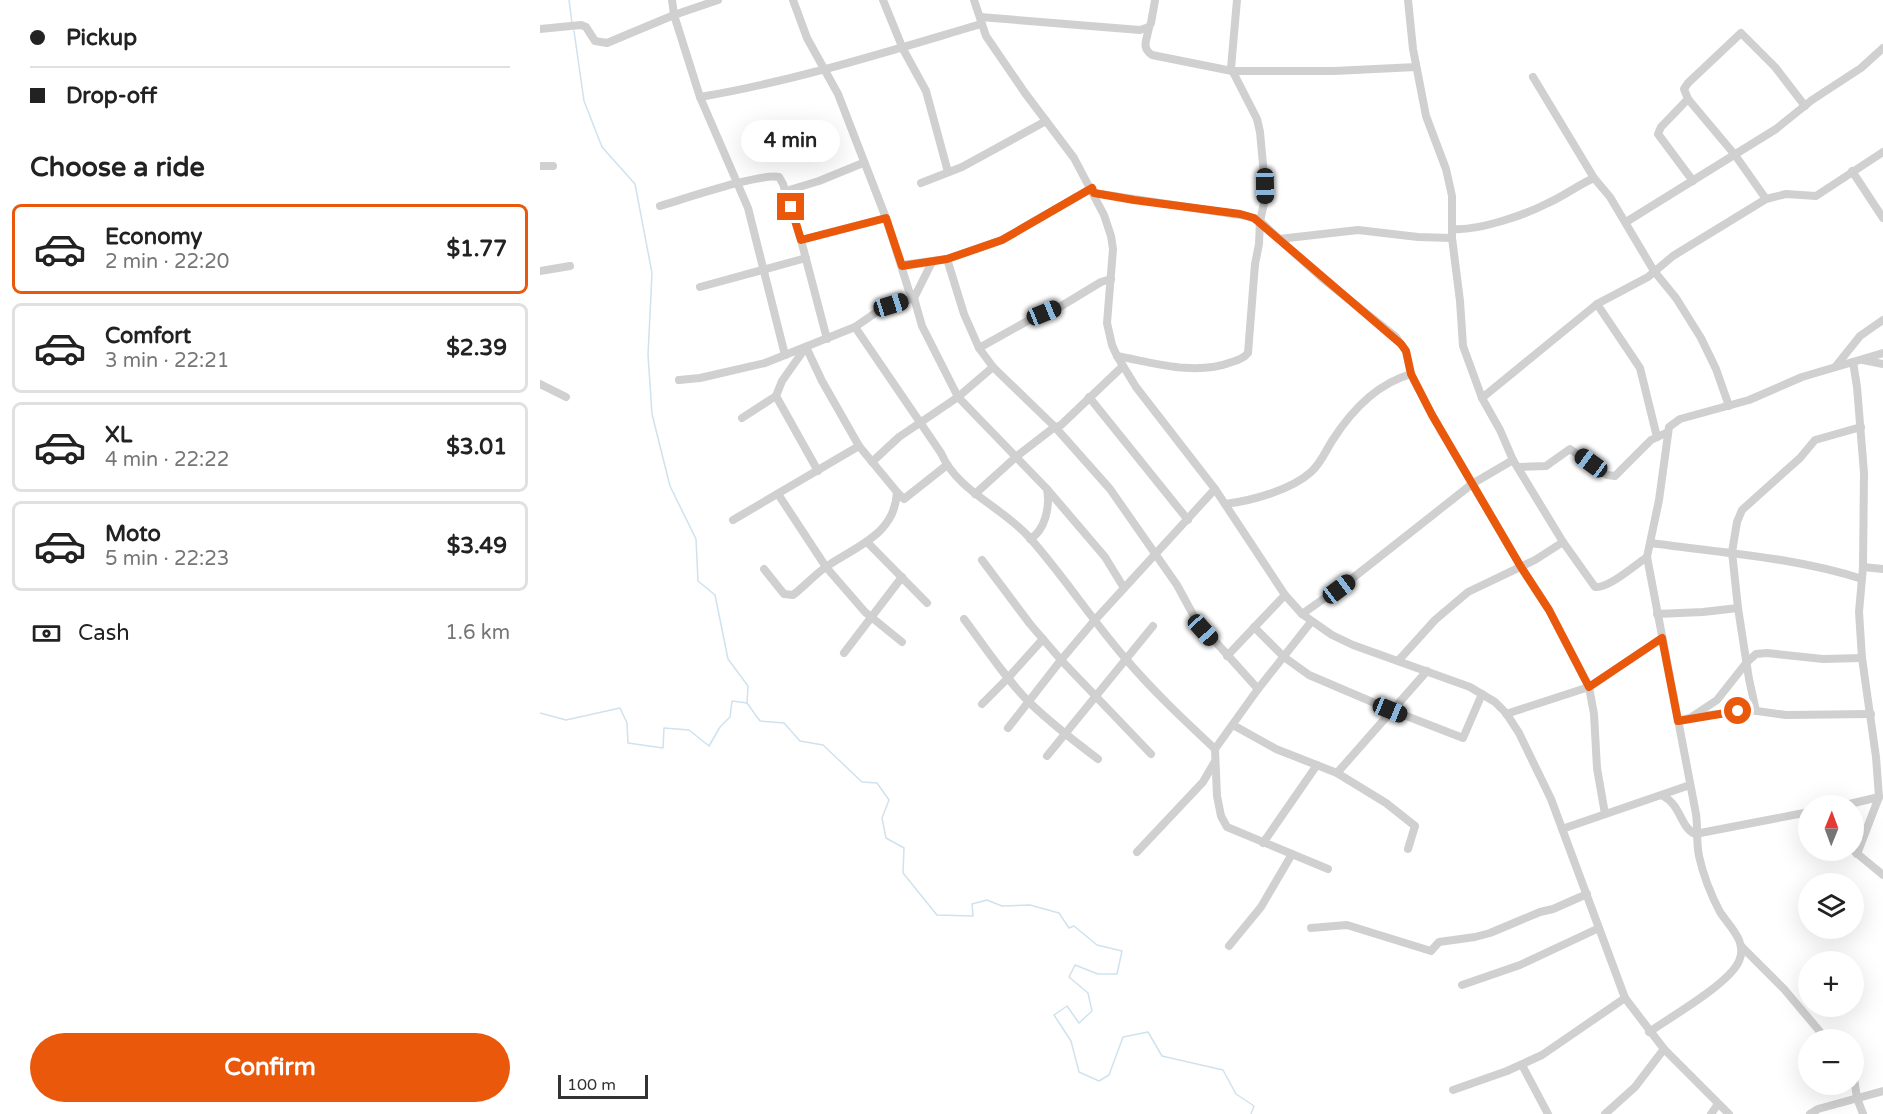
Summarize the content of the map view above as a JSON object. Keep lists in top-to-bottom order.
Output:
{
  "scale_bar": "100 m",
  "north": "top",
  "page": {
    "banner": ["Pickup", "Drop-off"],
    "bubble": "4 min",
    "heading": "Choose a ride",
    "list": [
      {
        "name": "Economy",
        "note": "2 min · 22:20",
        "value": "$1.77"
      },
      {
        "name": "Comfort",
        "note": "3 min · 22:21",
        "value": "$2.39"
      },
      {
        "name": "XL",
        "note": "4 min · 22:22",
        "value": "$3.01"
      },
      {
        "name": "Moto",
        "note": "5 min · 22:23",
        "value": "$3.49"
      }
    ],
    "pay": ["Cash", "1.6 km"],
    "map_buttons": ["+", "−"],
    "buttons": "Confirm",
    "scale": "100 m"
  }
}
